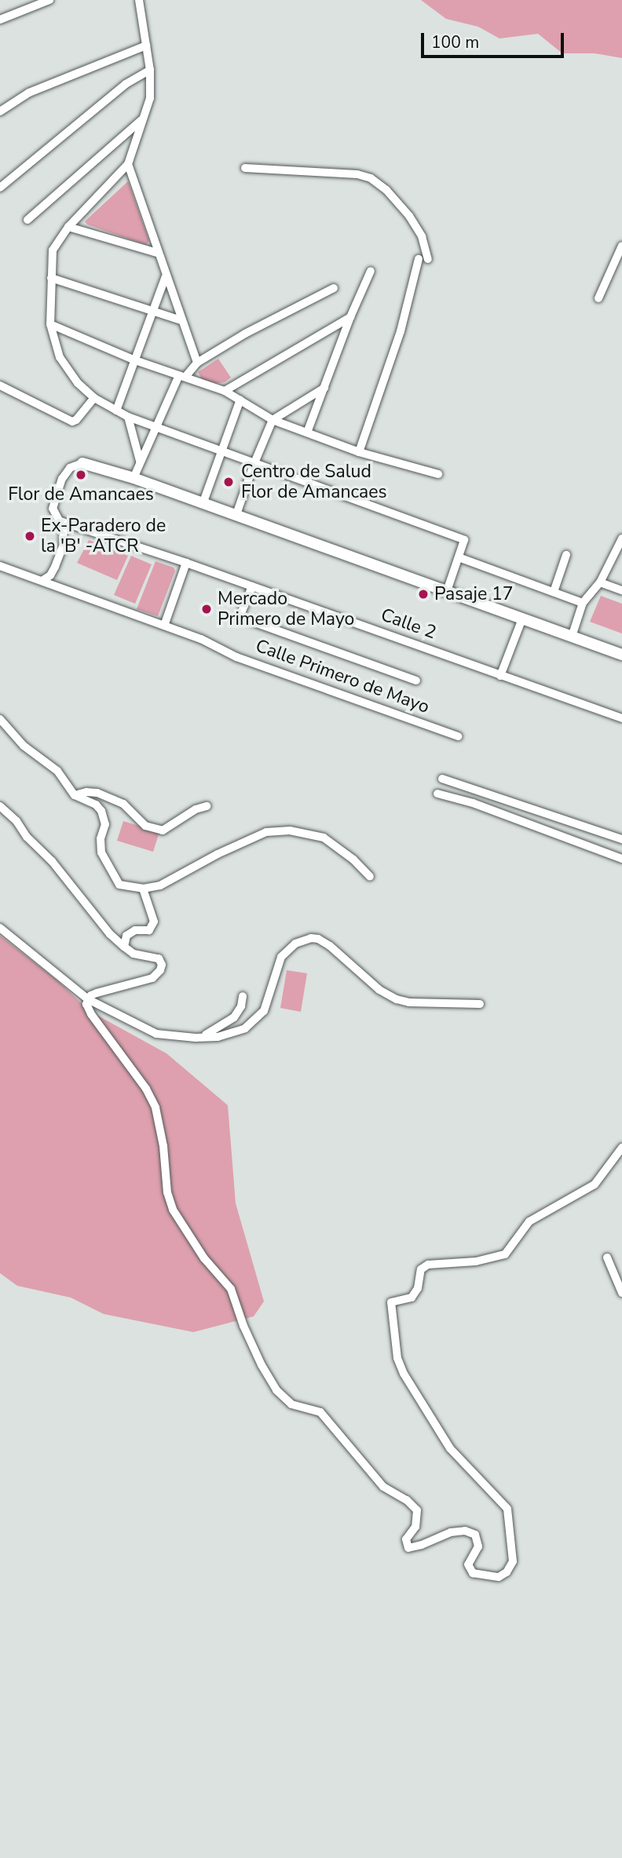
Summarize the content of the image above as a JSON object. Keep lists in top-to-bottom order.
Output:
{
  "streets": {
    "street": ["Calle 2", "Calle Primero de Mayo"]
  },
  "places": [
    "Flor de Amancaes",
    "Centro de Salud Flor de Amancaes",
    "Ex-Paradero de la 'B' -ATCR",
    "Pasaje 17",
    "Mercado Primero de Mayo"
  ],
  "scale_bar": "100 m"
}
